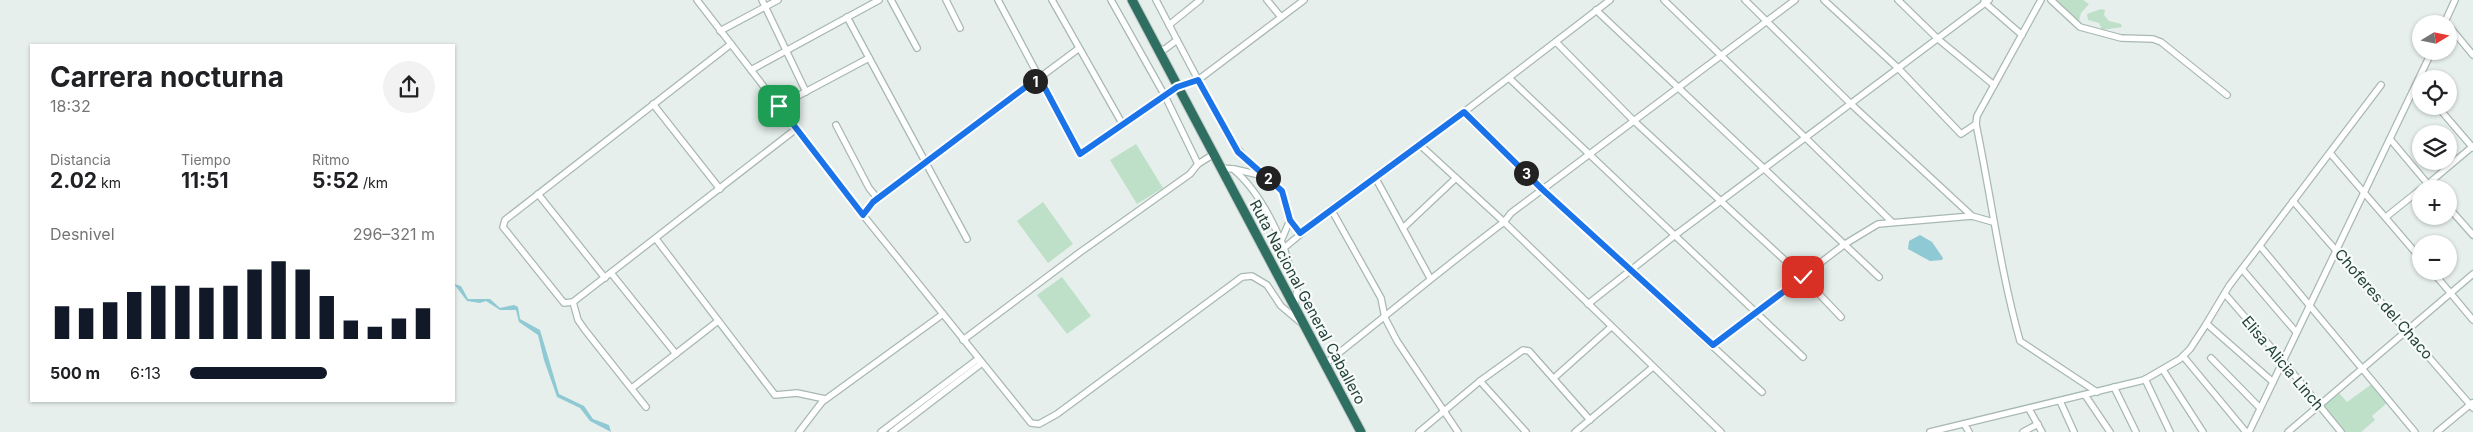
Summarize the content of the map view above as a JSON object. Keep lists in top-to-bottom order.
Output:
{
  "streets": {
    "highway": ["Ruta Nacional General Caballero"],
    "street": ["Choferes del Chaco", "Elisa Alicia Linch"]
  },
  "north": "right",
  "page": {
    "map_buttons": ["+", "−"],
    "heading": ["Carrera nocturna", "18:32"],
    "pins": ["1", "3", "2"],
    "stats": [
      ["Distancia", "2.02 km"],
      ["Tiempo", "11:51"],
      ["Ritmo", "5:52 /km"]
    ],
    "chart": ["Desnivel", "296–321 m"],
    "list": [
      {
        "name": "500 m",
        "note": "6:13"
      }
    ]
  }
}
